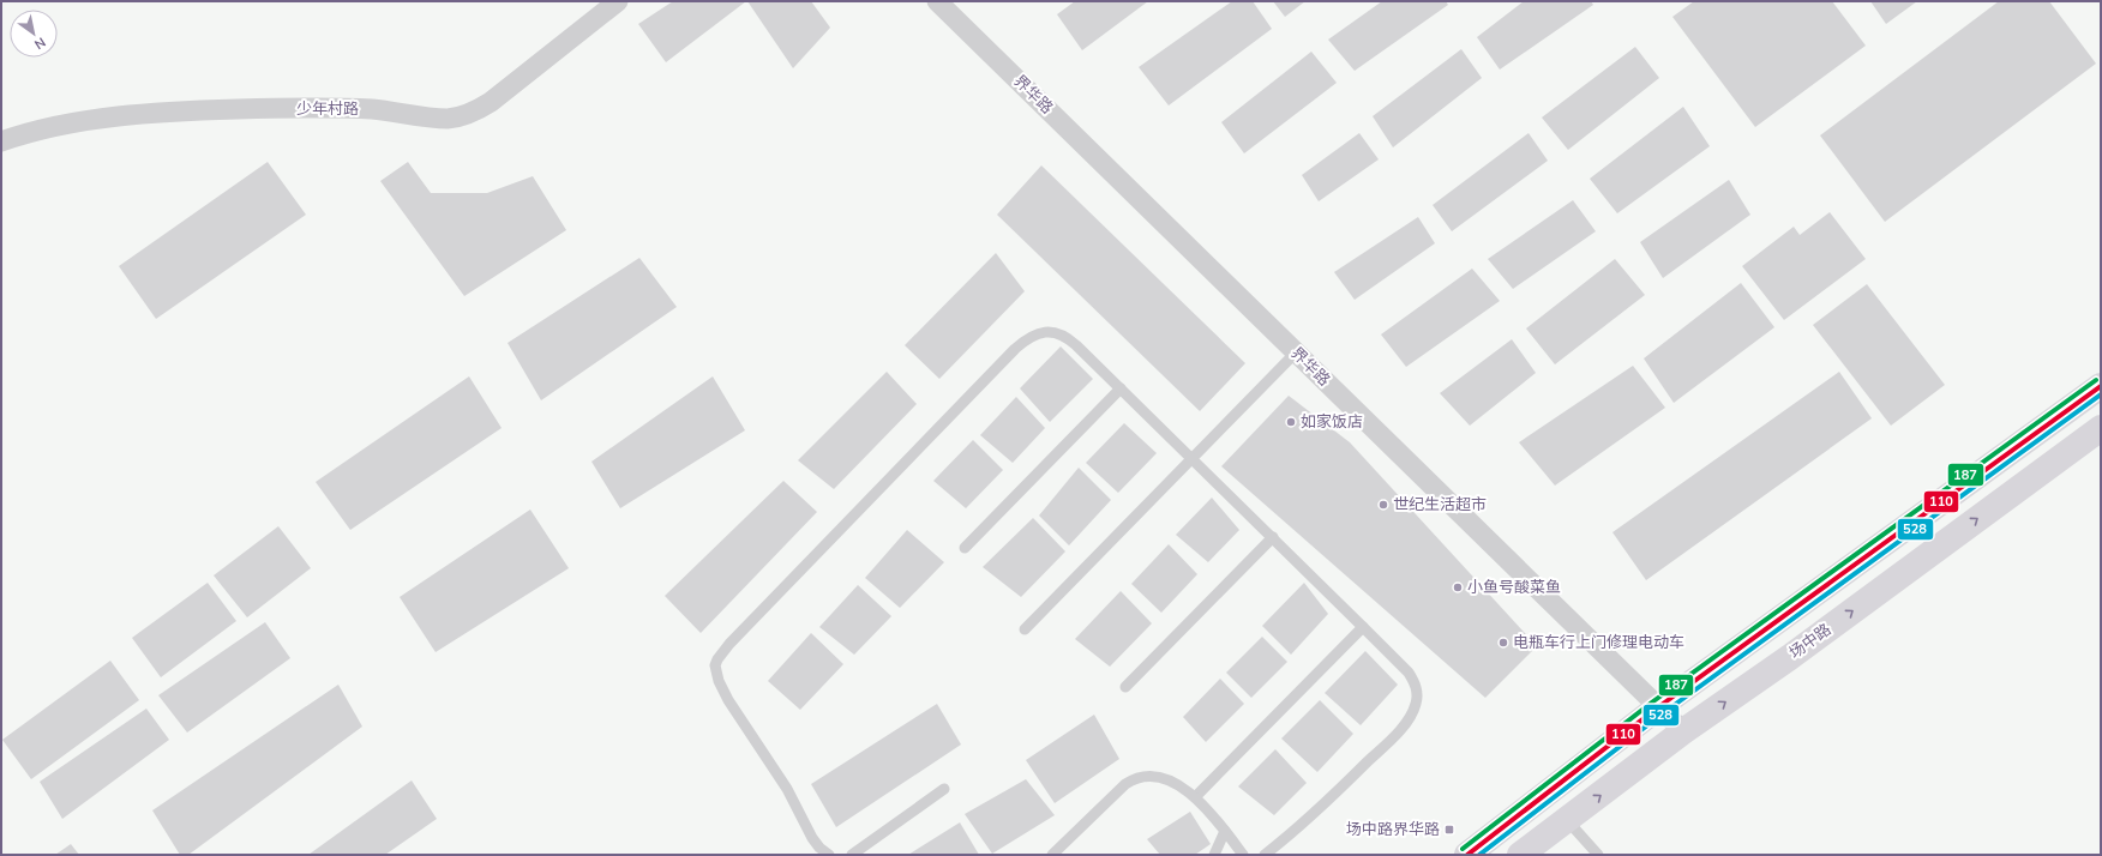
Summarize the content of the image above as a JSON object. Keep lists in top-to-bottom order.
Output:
{
  "streets": {
    "main road": ["场中路"],
    "street": ["界华路", "少年村路"]
  },
  "crossings": [
    ["界华路", "场中路"]
  ],
  "places": {
    "other": [
      "如家饭店",
      "世纪生活超市",
      "小鱼号酸菜鱼",
      "电瓶车行上门修理电动车"
    ],
    "transit": ["场中路界华路"]
  },
  "lines": ["transit line 187", "transit line 110", "transit line 528"],
  "north": "bottom right"
}
